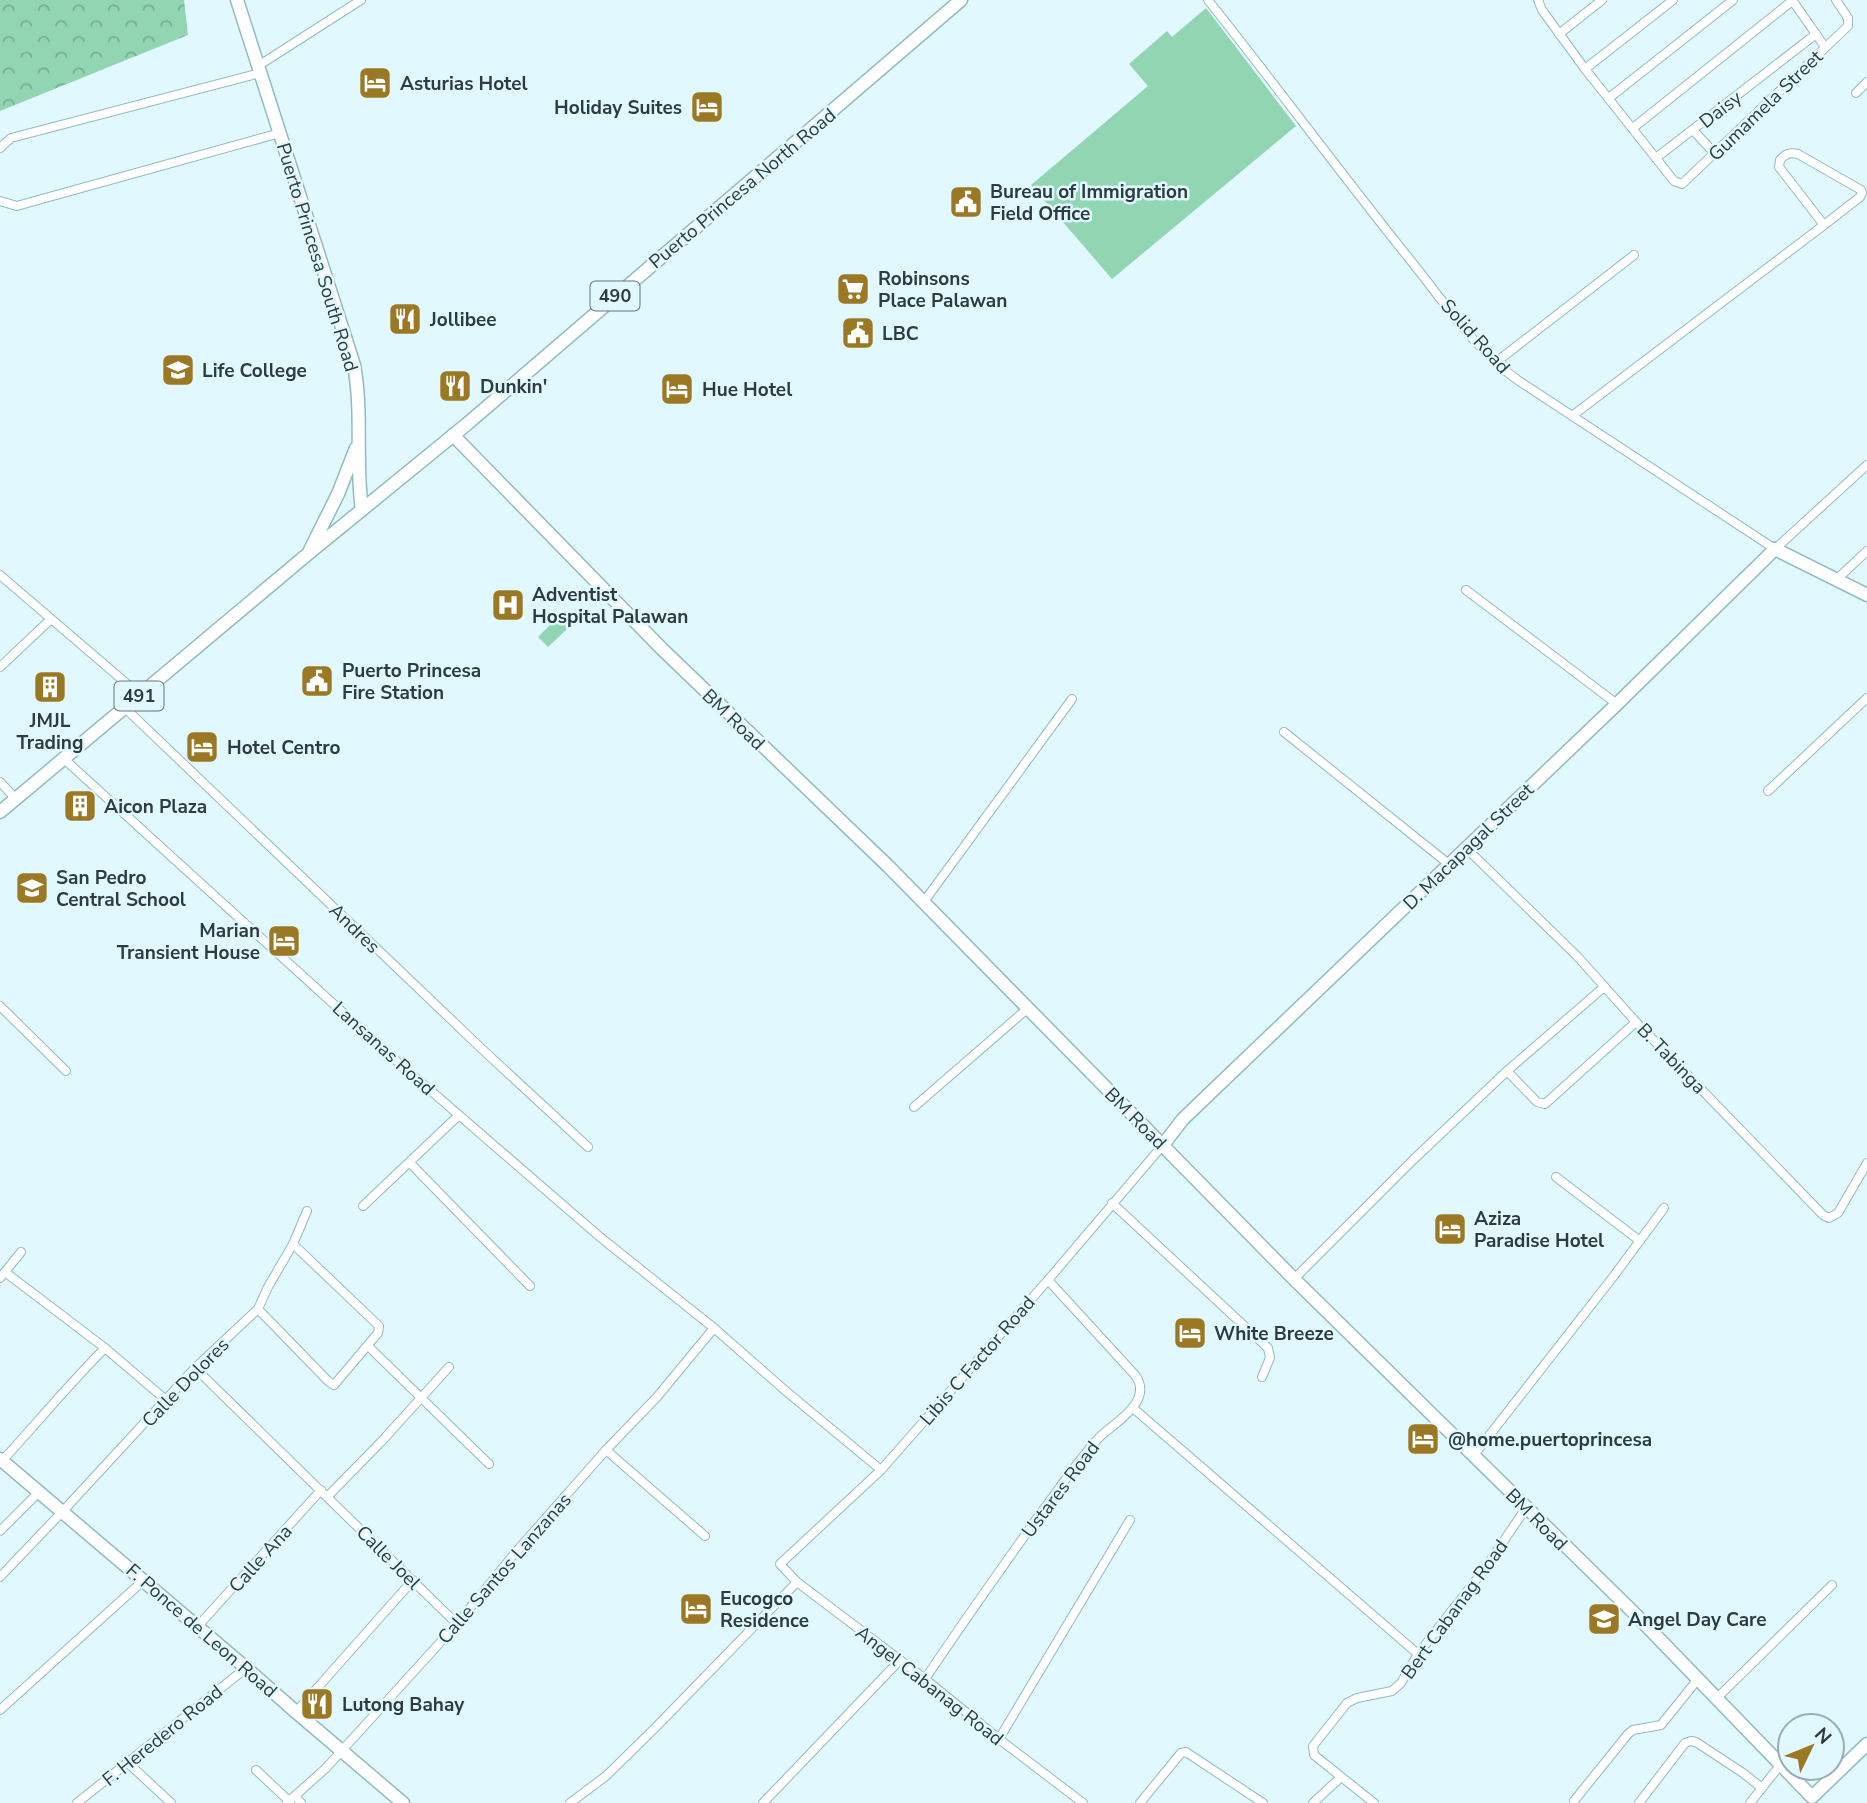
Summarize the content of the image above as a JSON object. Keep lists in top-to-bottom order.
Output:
{
  "streets": {
    "street": [
      "Gumamela Street",
      "Daisy",
      "Puerto Princesa North Road",
      "Puerto Princesa South Road",
      "490",
      "Solid Road",
      "491",
      "BM Road",
      "D. Macapagal Street",
      "Andres",
      "Lansanas Road",
      "B. Tabinga",
      "Libis C Factor Road",
      "Calle Dolores",
      "Ustares Road",
      "Calle Joel",
      "Calle Ana",
      "Calle Santos Lanzanas",
      "Bert Cabanag Road",
      "F. Ponce de Leon Road",
      "Angel Cabanag Road",
      "F. Heredero Road"
    ]
  },
  "crossings": [
    ["Gumamela Street", "Daisy"],
    ["Puerto Princesa North Road", "Puerto Princesa South Road"],
    ["Puerto Princesa North Road", "491"],
    ["Puerto Princesa North Road", "BM Road"],
    ["Puerto Princesa South Road", "491"],
    ["Solid Road", "D. Macapagal Street"],
    ["491", "Andres"],
    ["491", "Lansanas Road"],
    ["BM Road", "D. Macapagal Street"],
    ["BM Road", "Libis C Factor Road"],
    ["BM Road", "Bert Cabanag Road"],
    ["D. Macapagal Street", "B. Tabinga"],
    ["D. Macapagal Street", "Libis C Factor Road"],
    ["Lansanas Road", "Libis C Factor Road"],
    ["Lansanas Road", "Calle Santos Lanzanas"],
    ["Libis C Factor Road", "Angel Cabanag Road"],
    ["Calle Dolores", "Calle Joel"],
    ["Calle Dolores", "F. Ponce de Leon Road"],
    ["Ustares Road", "Angel Cabanag Road"],
    ["Calle Joel", "Calle Ana"],
    ["Calle Joel", "Calle Santos Lanzanas"],
    ["Calle Ana", "F. Ponce de Leon Road"],
    ["Calle Santos Lanzanas", "F. Ponce de Leon Road"],
    ["F. Ponce de Leon Road", "F. Heredero Road"]
  ],
  "places": {
    "hotel": [
      "Asturias Hotel",
      "Holiday Suites",
      "Hue Hotel",
      "Hotel Centro",
      "Marian Transient House",
      "Aziza Paradise Hotel",
      "White Breeze",
      "@home.puertoprincesa",
      "Eucogco Residence"
    ],
    "public building": ["Bureau of Immigration Field Office", "LBC", "Puerto Princesa Fire Station"],
    "supermarket": ["Robinsons Place Palawan"],
    "restaurant": ["Jollibee", "Dunkin'", "Lutong Bahay"],
    "school or university": ["Life College", "San Pedro Central School", "Angel Day Care"],
    "hospital": ["Adventist Hospital Palawan"],
    "building": ["JMJL Trading", "Aicon Plaza"]
  },
  "north": "top right"
}
